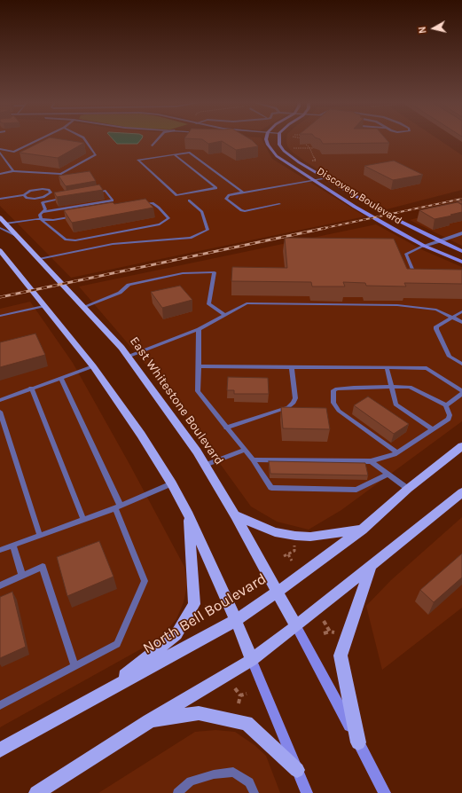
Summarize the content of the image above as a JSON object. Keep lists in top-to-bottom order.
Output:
{
  "streets": {
    "main road": ["East Whitestone Boulevard", "North Bell Boulevard"],
    "street": ["Discovery Boulevard"]
  },
  "crossings": [
    ["East Whitestone Boulevard", "North Bell Boulevard"]
  ],
  "north": "left"
}
